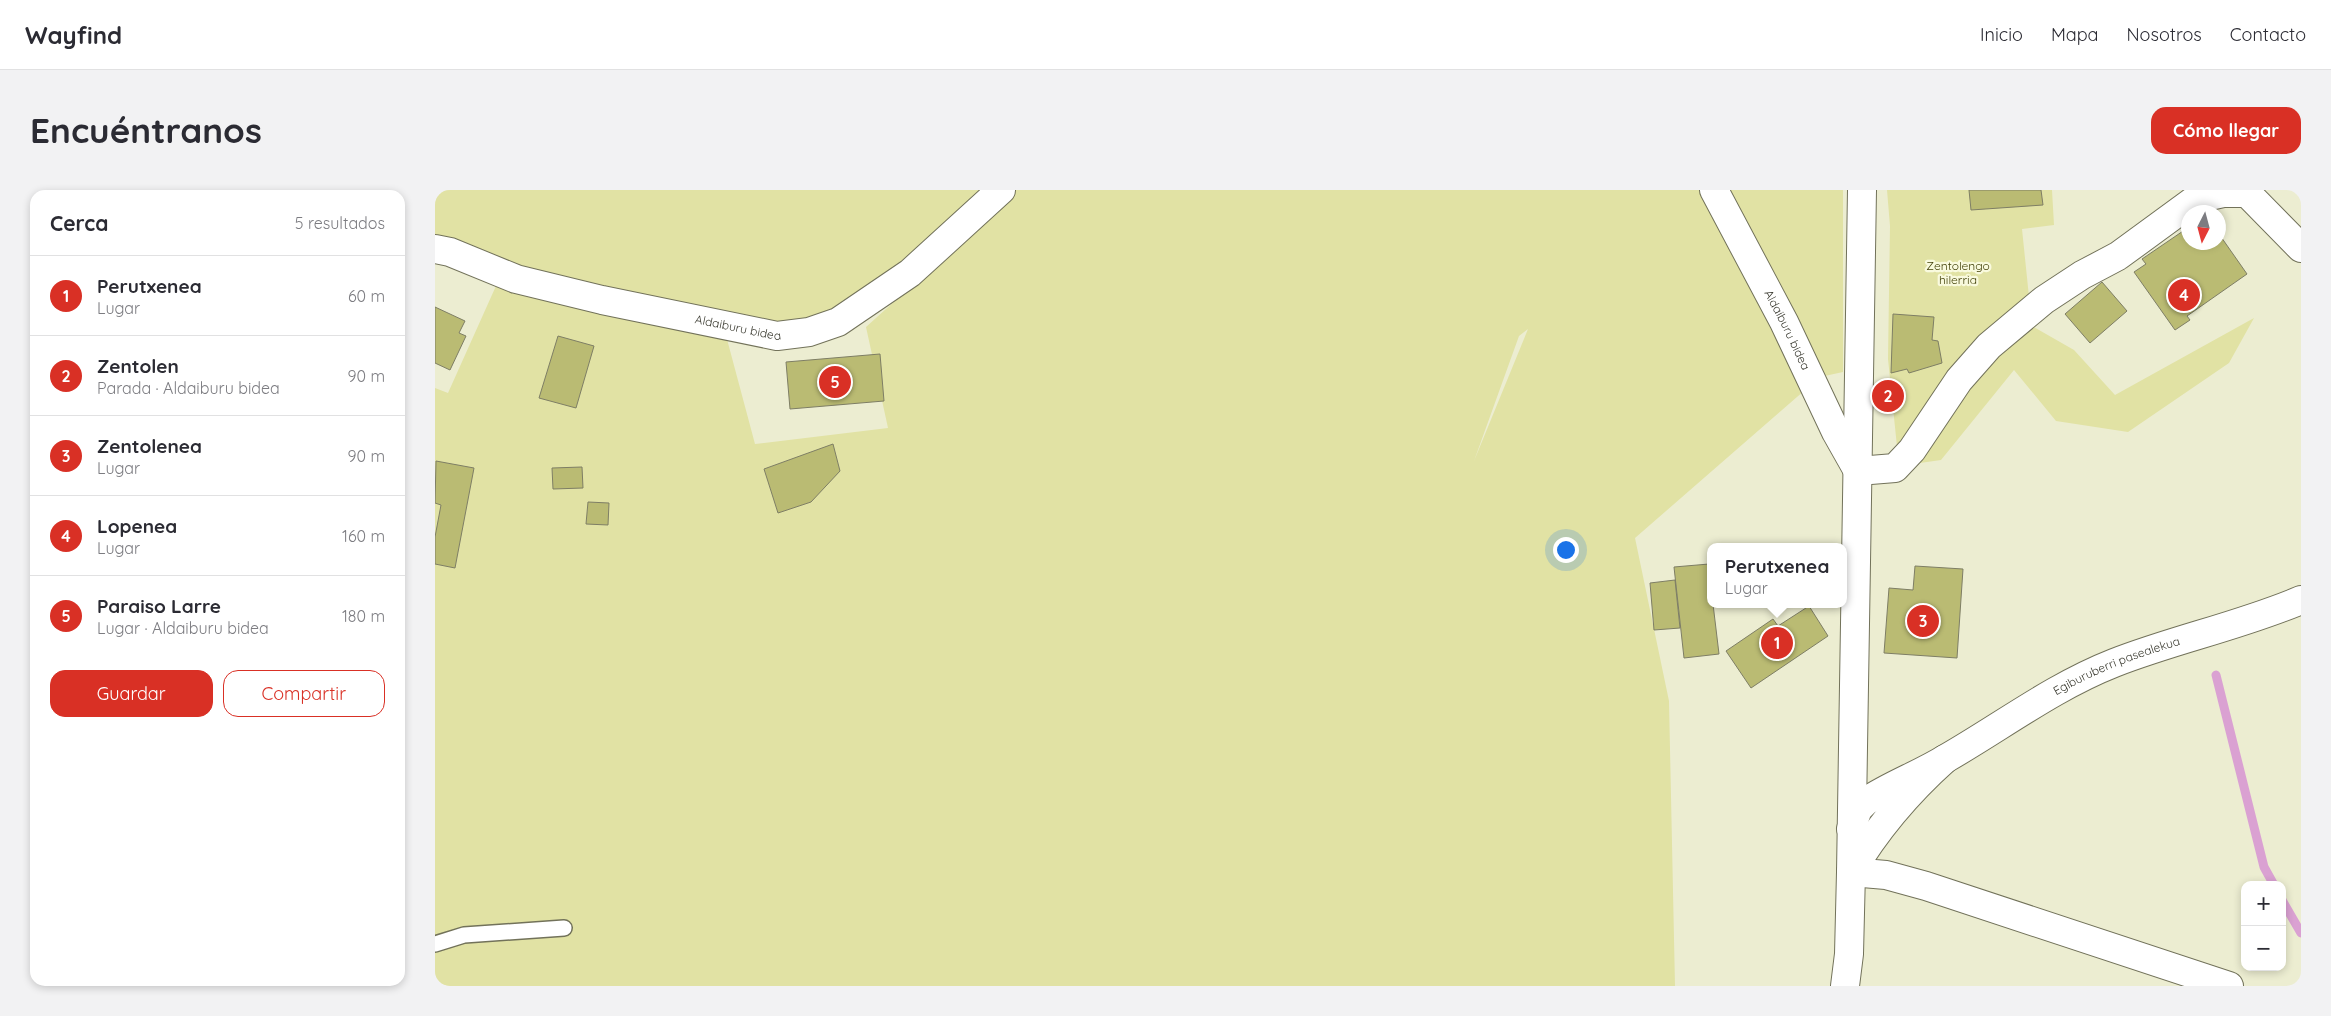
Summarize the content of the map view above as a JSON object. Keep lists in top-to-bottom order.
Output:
{
  "streets": {
    "street": ["Aldaiburu bidea", "Egiburuberri pasealekua"]
  },
  "parks": ["Zentolengo hilerria"],
  "north": "bottom",
  "page": {
    "header": "Wayfind",
    "nav": [
      "Inicio",
      "Mapa",
      "Nosotros",
      "Contacto"
    ],
    "buttons": [
      "Cómo llegar",
      ["Guardar", "Compartir"]
    ],
    "title": "Encuéntranos",
    "heading": ["Cerca", "5 resultados"],
    "list": [
      {
        "mark": "1",
        "name": "Perutxenea",
        "note": "Lugar",
        "value": "60 m"
      },
      {
        "mark": "2",
        "name": "Zentolen",
        "note": "Parada · Aldaiburu bidea",
        "value": "90 m"
      },
      {
        "mark": "3",
        "name": "Zentolenea",
        "note": "Lugar",
        "value": "90 m"
      },
      {
        "mark": "4",
        "name": "Lopenea",
        "note": "Lugar",
        "value": "160 m"
      },
      {
        "mark": "5",
        "name": "Paraiso Larre",
        "note": "Lugar · Aldaiburu bidea",
        "value": "180 m"
      }
    ],
    "pins": [
      "4",
      "5",
      "2",
      "3",
      "1"
    ],
    "popup": ["Perutxenea", "Lugar"],
    "map_buttons": ["+", "−"]
  }
}
